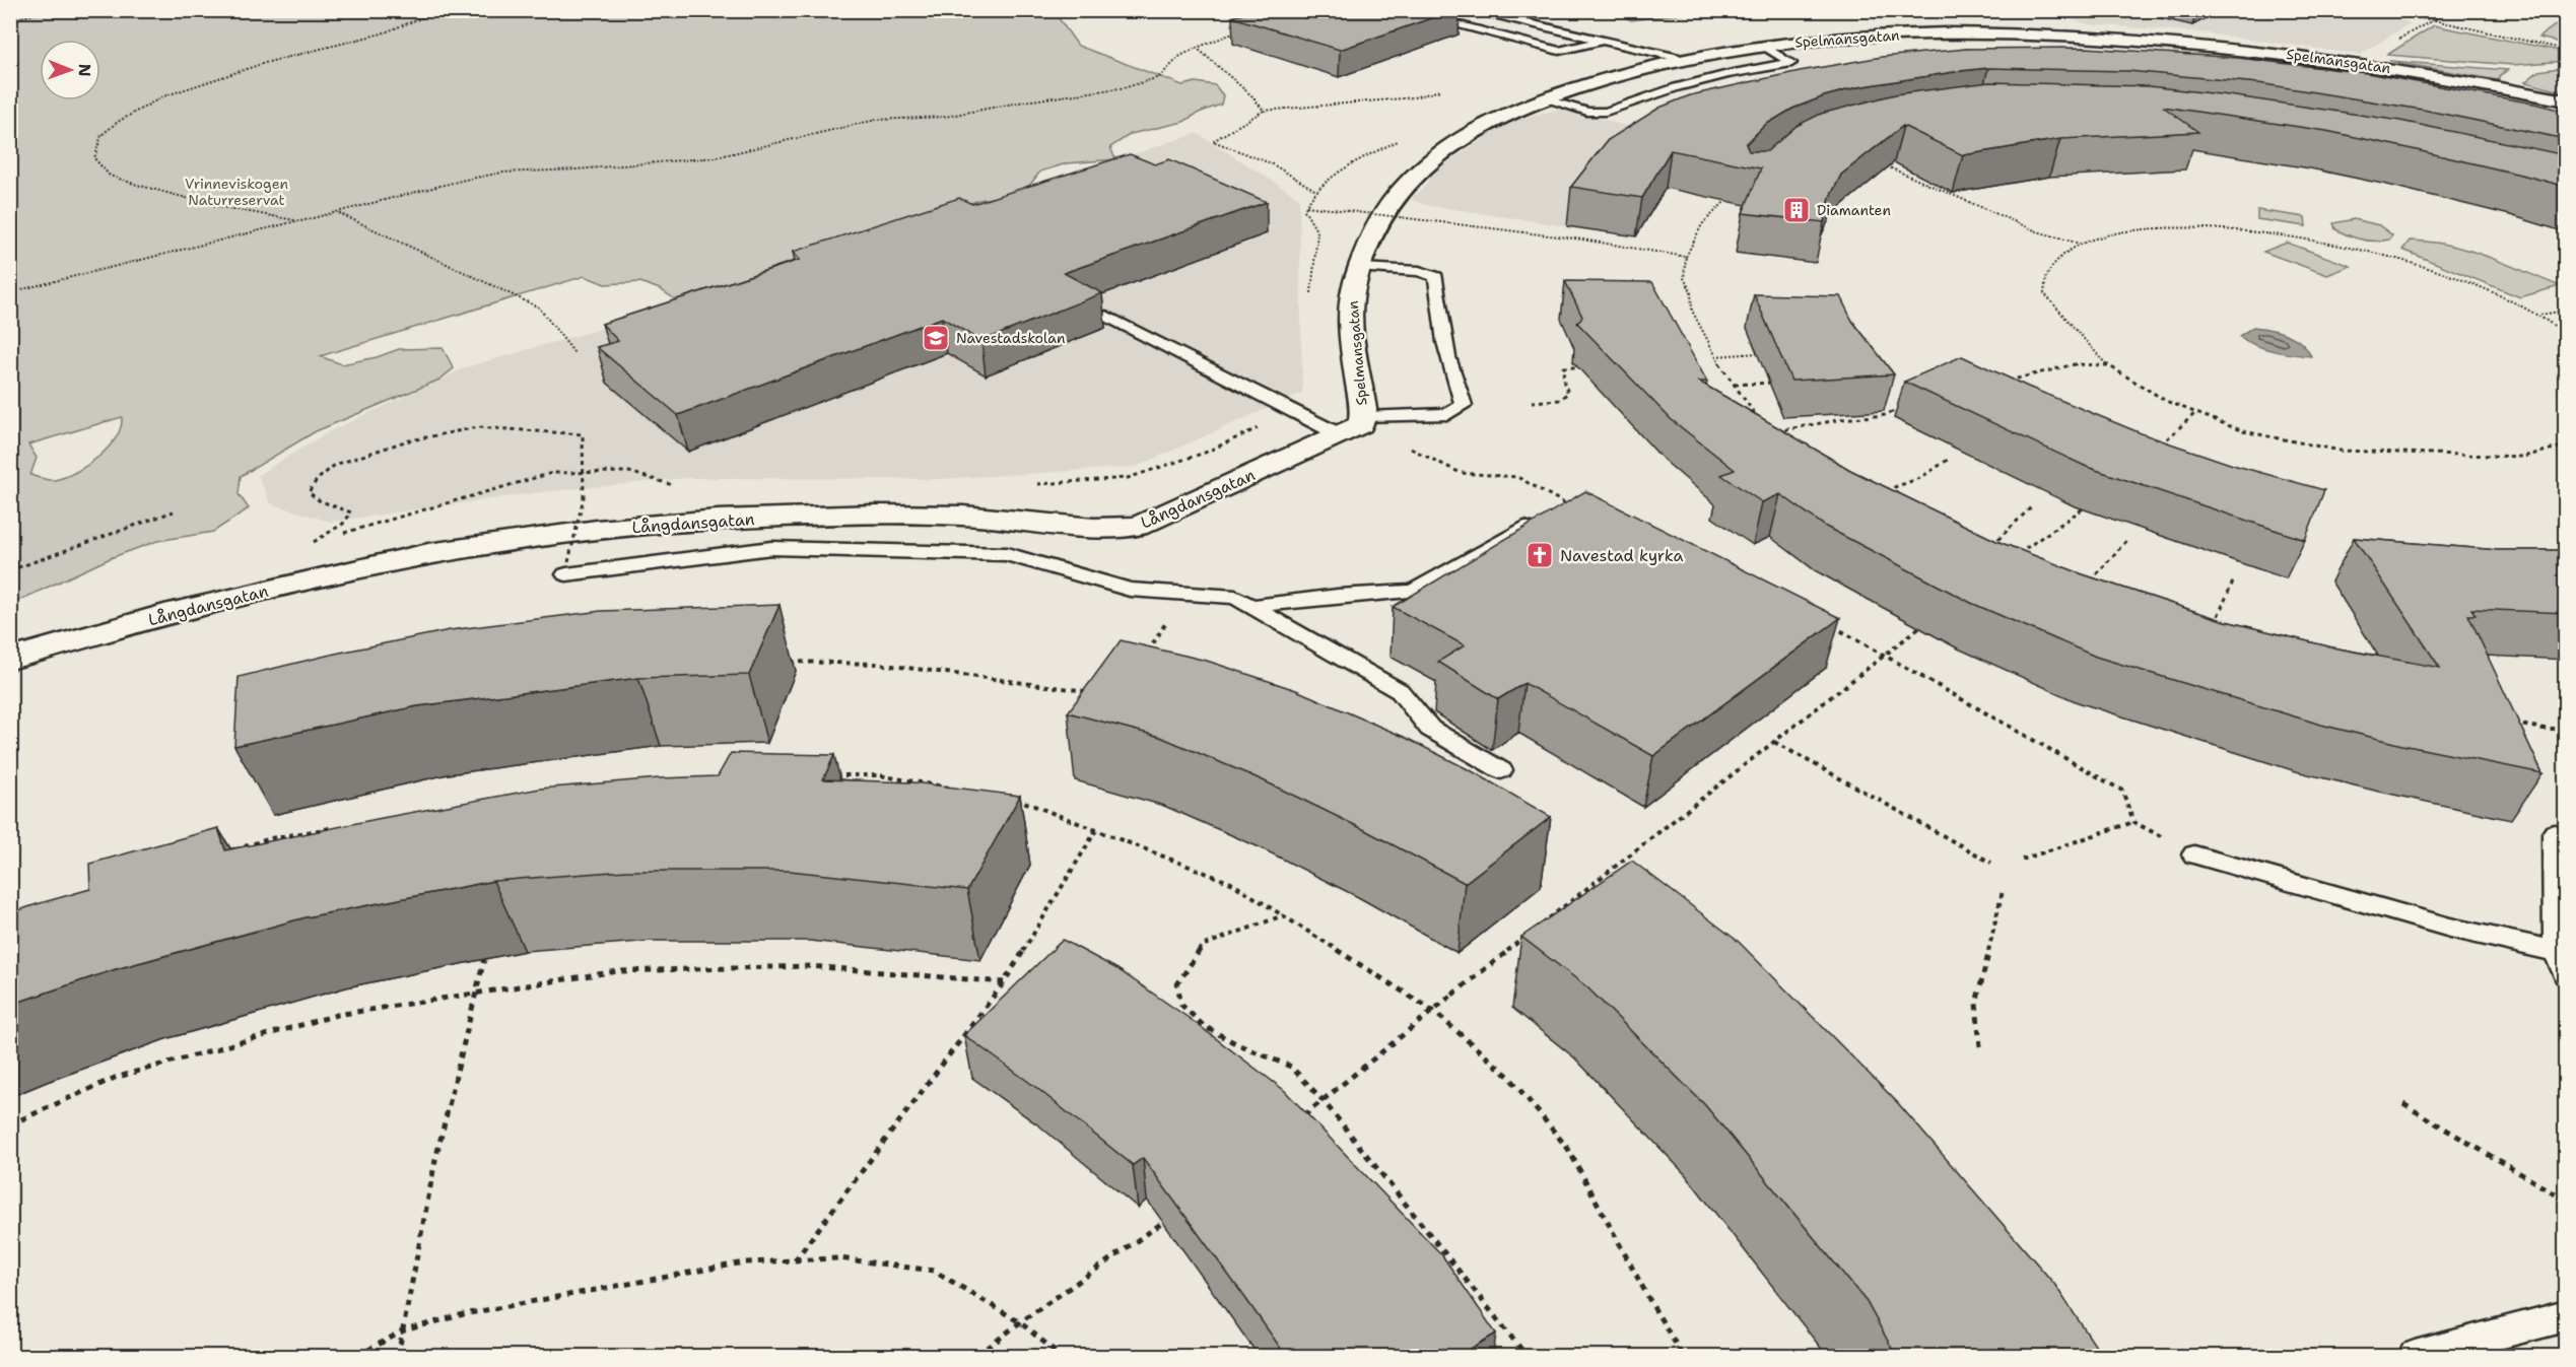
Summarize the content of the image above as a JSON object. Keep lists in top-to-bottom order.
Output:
{
  "streets": {
    "street": ["Spelmansgatan", "Långdansgatan"]
  },
  "crossings": [
    ["Spelmansgatan", "Långdansgatan"]
  ],
  "parks": ["Vrinneviskogen Naturreservat"],
  "places": {
    "building": ["Diamanten"],
    "school or university": ["Navestadskolan"],
    "church": ["Navestad kyrka"]
  },
  "north": "right"
}
